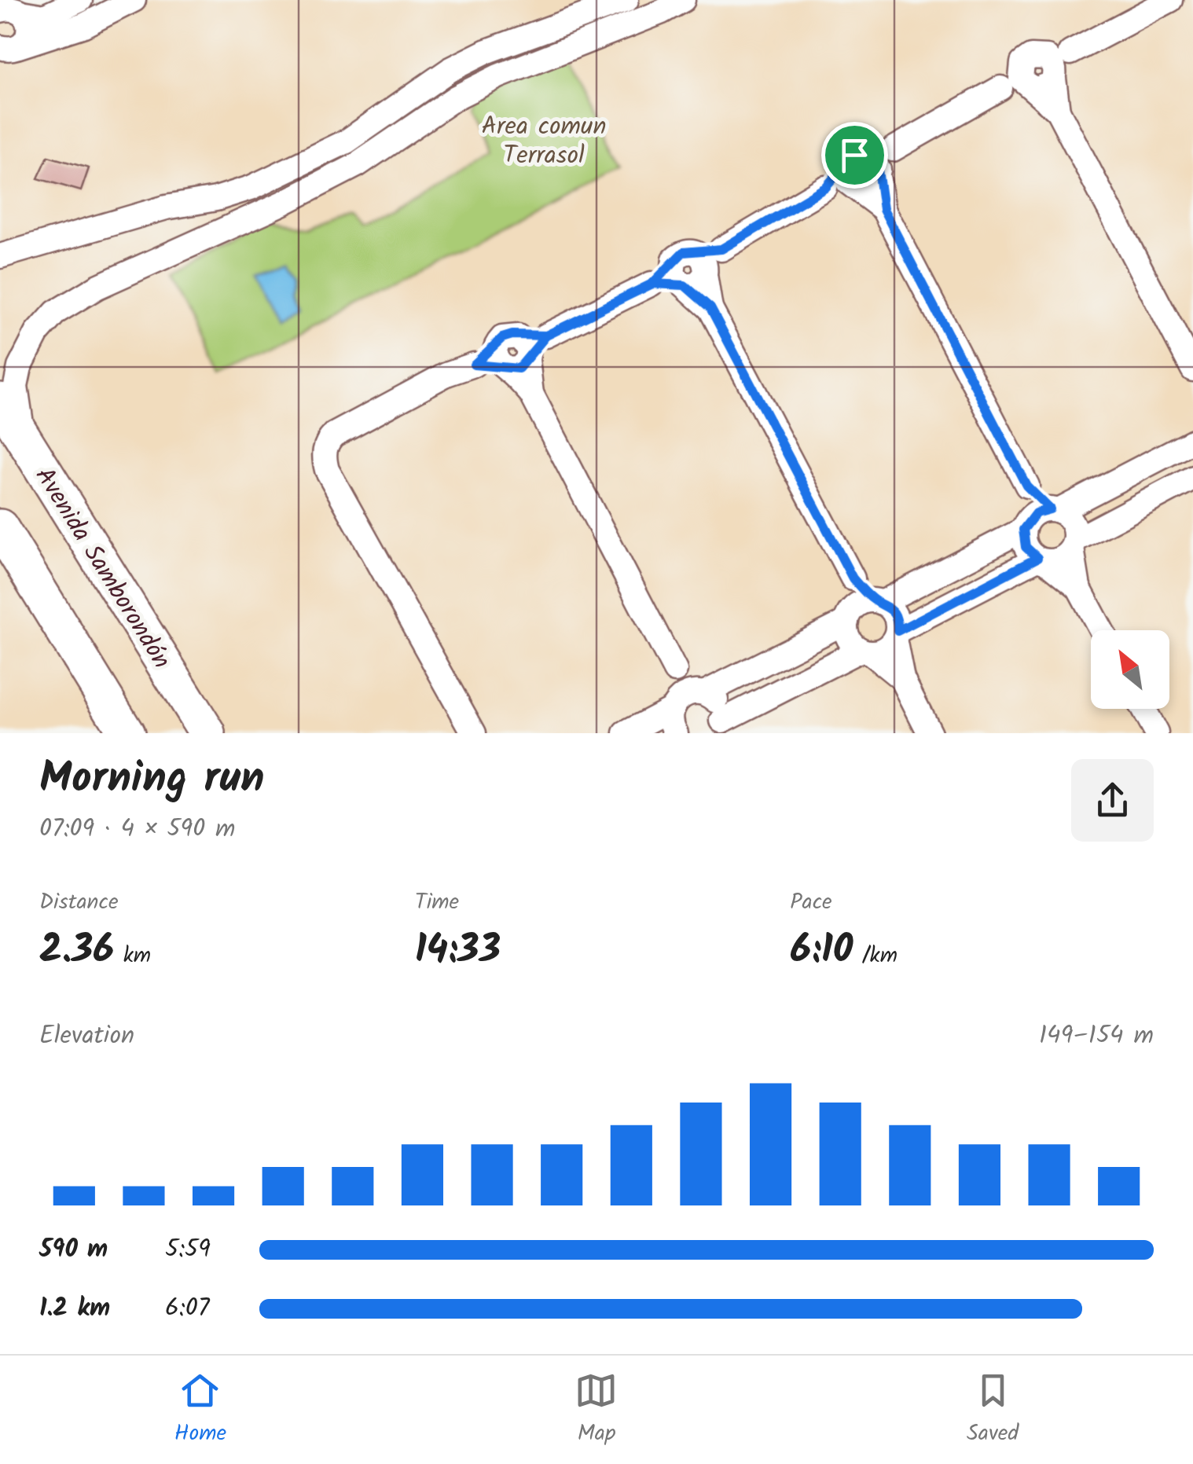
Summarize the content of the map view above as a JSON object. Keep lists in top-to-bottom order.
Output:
{
  "streets": {
    "highway": ["Avenida Samborondón"]
  },
  "parks": ["Area comun Terrasol"],
  "north": "top left",
  "page": {
    "heading": ["Morning run", "07:09 · 4 × 590 m"],
    "stats": [
      ["Distance", "2.36 km"],
      ["Time", "14:33"],
      ["Pace", "6:10 /km"]
    ],
    "chart": ["Elevation", "149–154 m"],
    "list": [
      {
        "name": "590 m",
        "note": "5:59"
      },
      {
        "name": "1.2 km",
        "note": "6:07"
      }
    ],
    "tabs": ["Home", "Map", "Saved"]
  }
}
